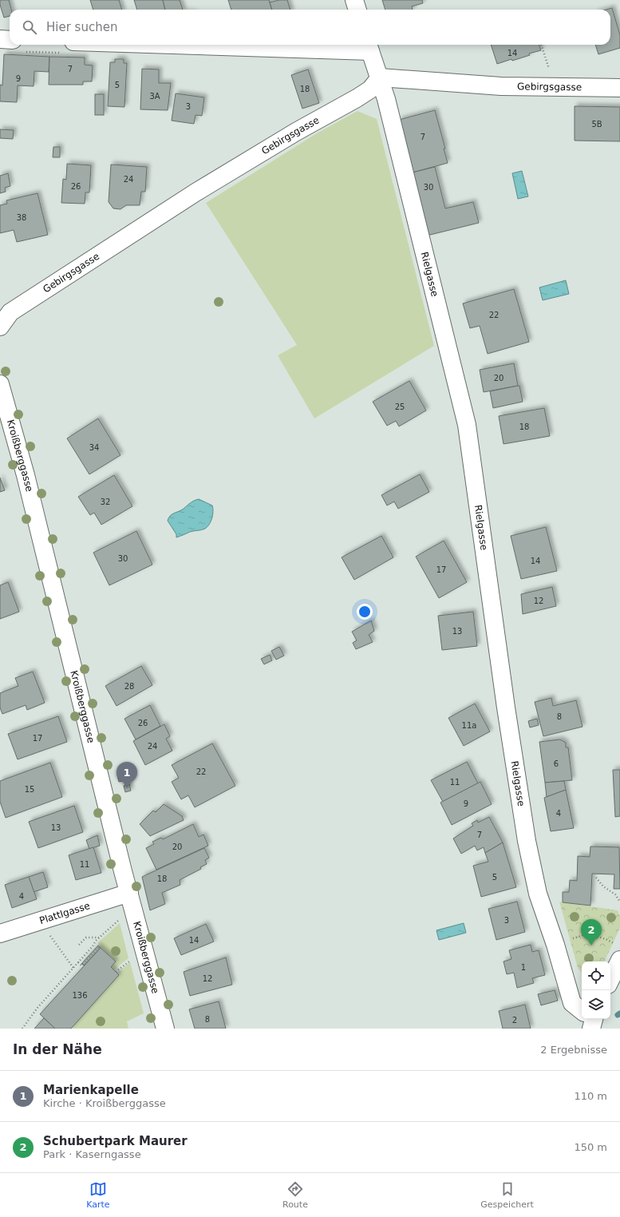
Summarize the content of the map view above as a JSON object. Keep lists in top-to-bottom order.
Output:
{
  "streets": {
    "street": [
      "Gebirgsgasse",
      "Rielgasse",
      "Kroißberggasse",
      "Plattlgasse"
    ]
  },
  "crossings": [
    ["Gebirgsgasse", "Rielgasse"],
    ["Kroißberggasse", "Plattlgasse"]
  ],
  "house_numbers": [
    "14",
    "7",
    "9",
    "5",
    "18",
    "3A",
    "3",
    "5B",
    "7",
    "24",
    "26",
    "30",
    "38",
    "22",
    "20",
    "25",
    "18",
    "34",
    "32",
    "30",
    "14",
    "17",
    "12",
    "13",
    "28",
    "8",
    "26",
    "11a",
    "17",
    "24",
    "6",
    "22",
    "11",
    "15",
    "9",
    "4",
    "13",
    "7",
    "20",
    "11",
    "5",
    "18",
    "4",
    "3",
    "14",
    "1",
    "12",
    "136",
    "8",
    "2"
  ],
  "page": {
    "search": "Hier suchen",
    "pins": ["1", "2"],
    "heading": ["In der Nähe", "2 Ergebnisse"],
    "list": [
      {
        "mark": "1",
        "name": "Marienkapelle",
        "note": "Kirche · Kroißberggasse",
        "value": "110 m"
      },
      {
        "mark": "2",
        "name": "Schubertpark Maurer",
        "note": "Park · Kaserngasse",
        "value": "150 m"
      }
    ],
    "nav": ["Karte", "Route", "Gespeichert"]
  }
}
